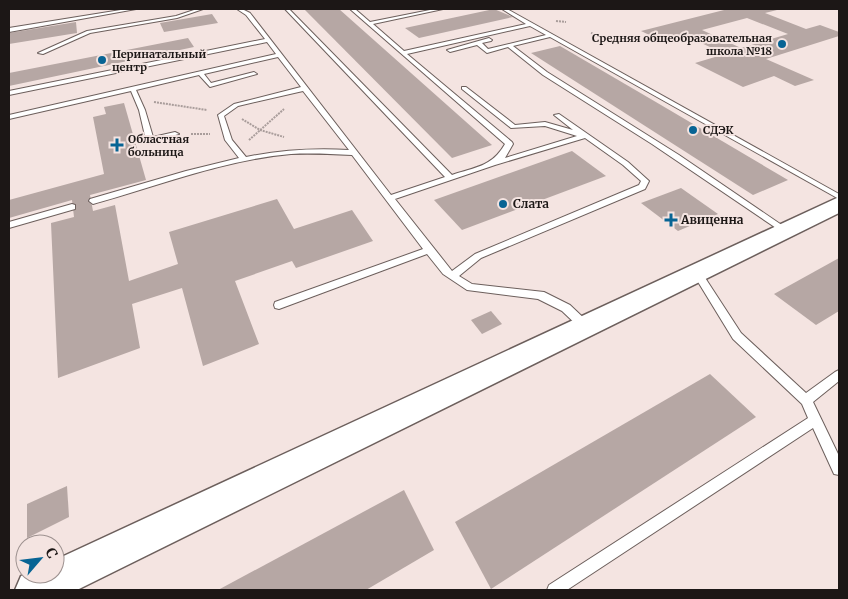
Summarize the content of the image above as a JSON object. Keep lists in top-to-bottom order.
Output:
{
  "places": {
    "other": [
      "Средняя общеобразовательная школа №18",
      "Перинатальный центр",
      "СДЭК",
      "Слата"
    ],
    "health": ["Областная больница", "Авиценна"]
  },
  "north": "top right"
}
